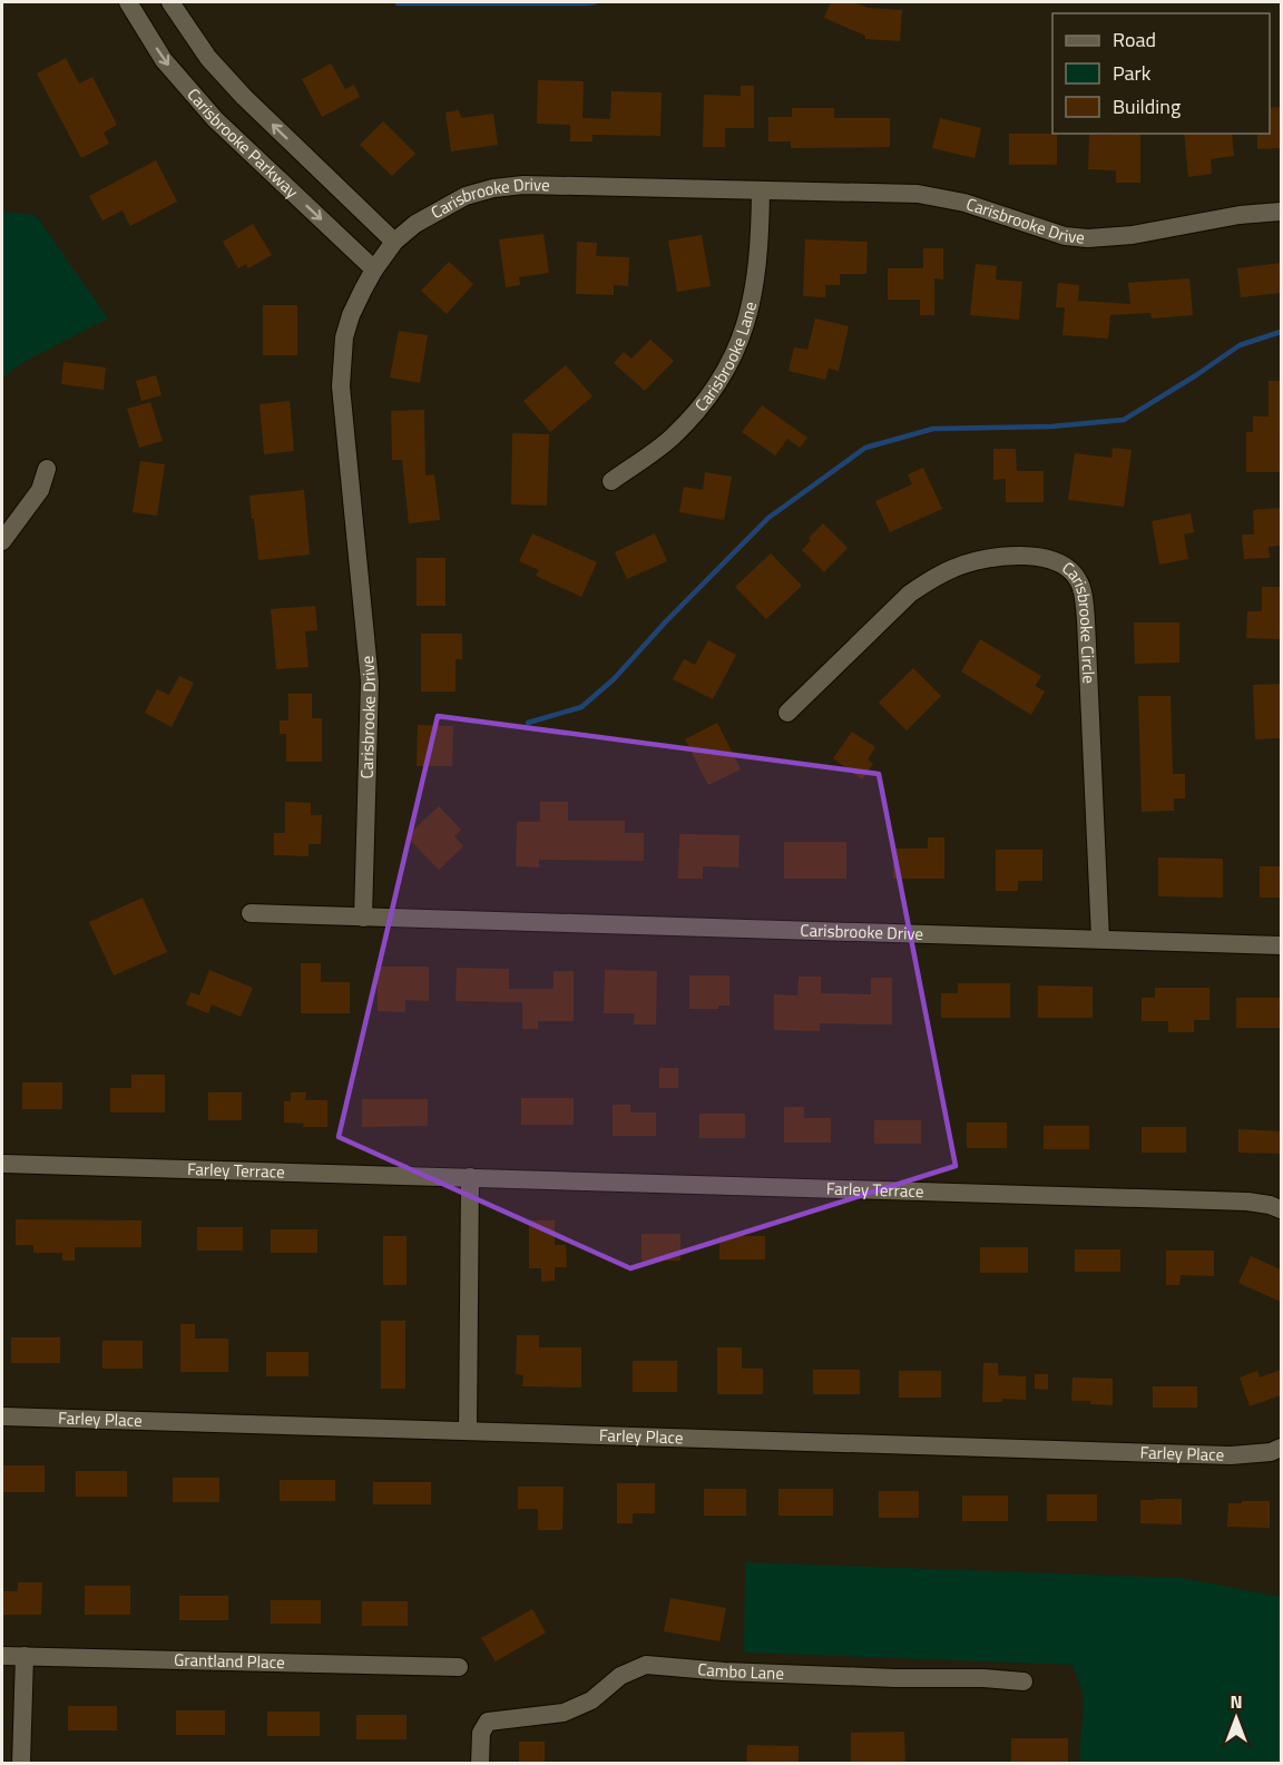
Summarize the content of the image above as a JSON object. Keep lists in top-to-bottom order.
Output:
{
  "streets": {
    "street": [
      "Carisbrooke Parkway",
      "Carisbrooke Drive",
      "Carisbrooke Lane",
      "Carisbrooke Circle",
      "Farley Terrace",
      "Farley Place",
      "Grantland Place",
      "Cambo Lane"
    ]
  },
  "crossings": [
    ["Carisbrooke Parkway", "Carisbrooke Drive"],
    ["Carisbrooke Drive", "Carisbrooke Lane"],
    ["Carisbrooke Drive", "Carisbrooke Circle"]
  ],
  "legend": ["Road", "Park", "Building"],
  "north": "top"
}
